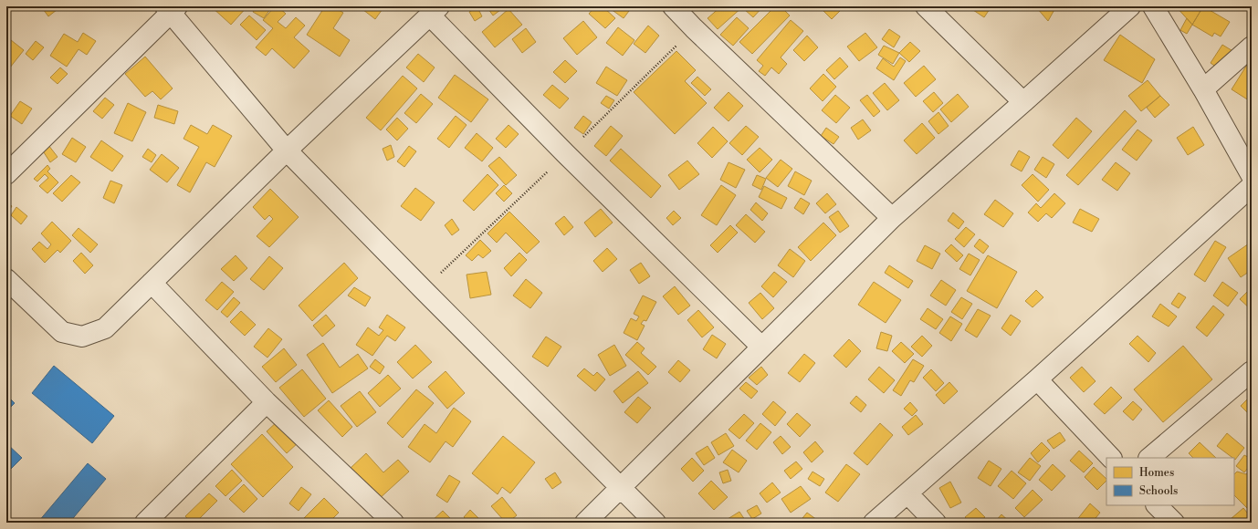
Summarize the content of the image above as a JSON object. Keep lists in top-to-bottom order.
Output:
{
  "legend": ["Homes", "Schools"]
}
